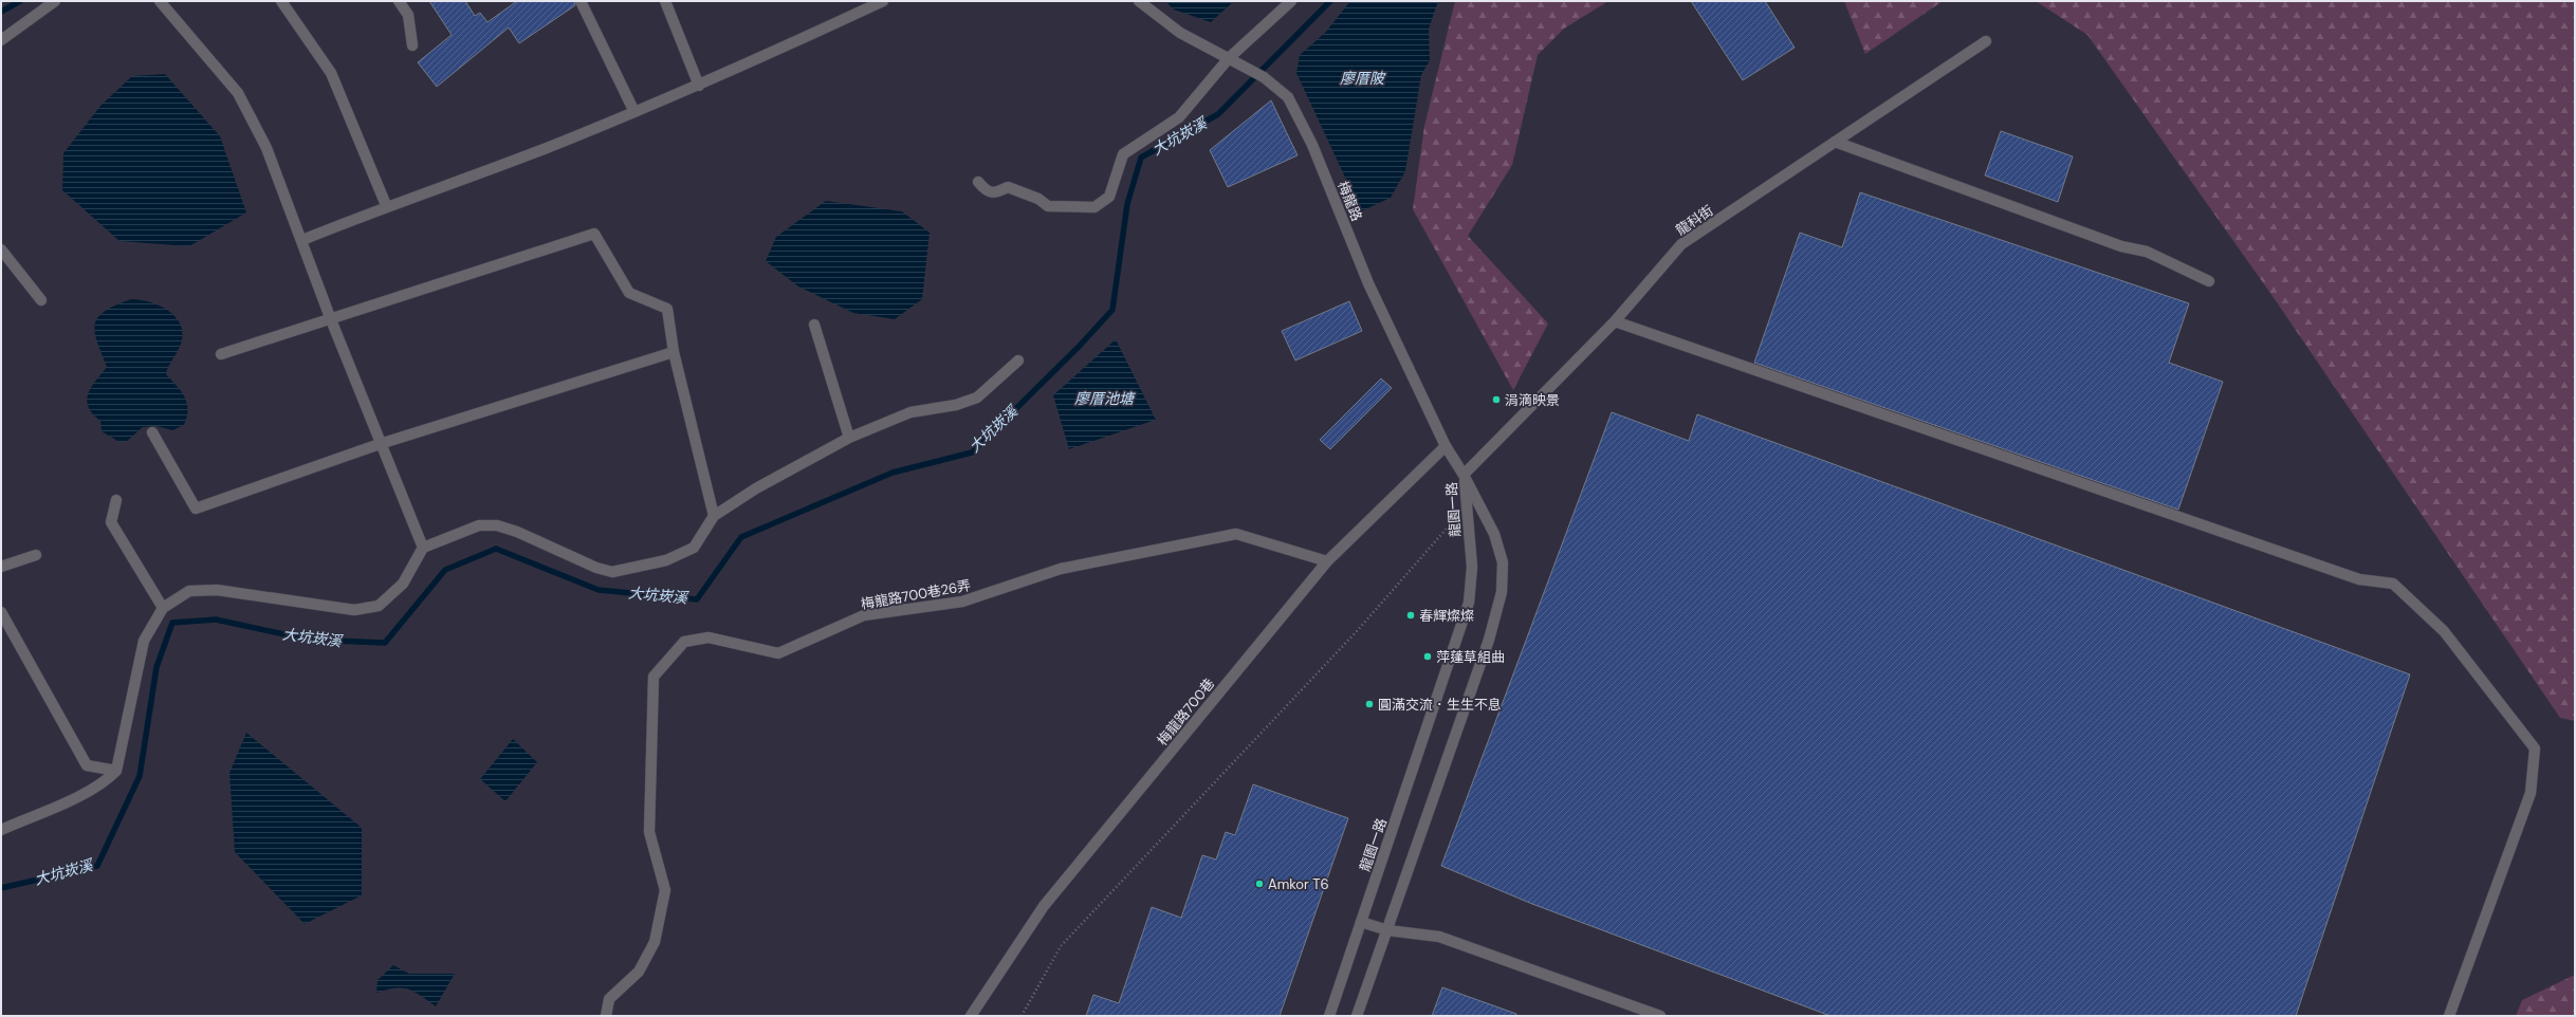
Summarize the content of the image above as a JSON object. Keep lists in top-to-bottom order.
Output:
{
  "streets": {
    "street": [
      "梅龍路",
      "龍科街",
      "龍園一路",
      "梅龍路700巷26弄",
      "梅龍路700巷"
    ]
  },
  "crossings": [
    ["梅龍路", "龍科街"],
    ["梅龍路", "龍園一路"],
    ["梅龍路", "梅龍路700巷"],
    ["龍科街", "龍園一路"],
    ["梅龍路700巷26弄", "梅龍路700巷"]
  ],
  "water": ["廖厝陂", "大坑崁溪", "廖厝池塘"],
  "places": [
    "涓滴映景",
    "春輝燦燦",
    "萍蓬草組曲",
    "圓滿交流．生生不息",
    "Amkor T6"
  ]
}
